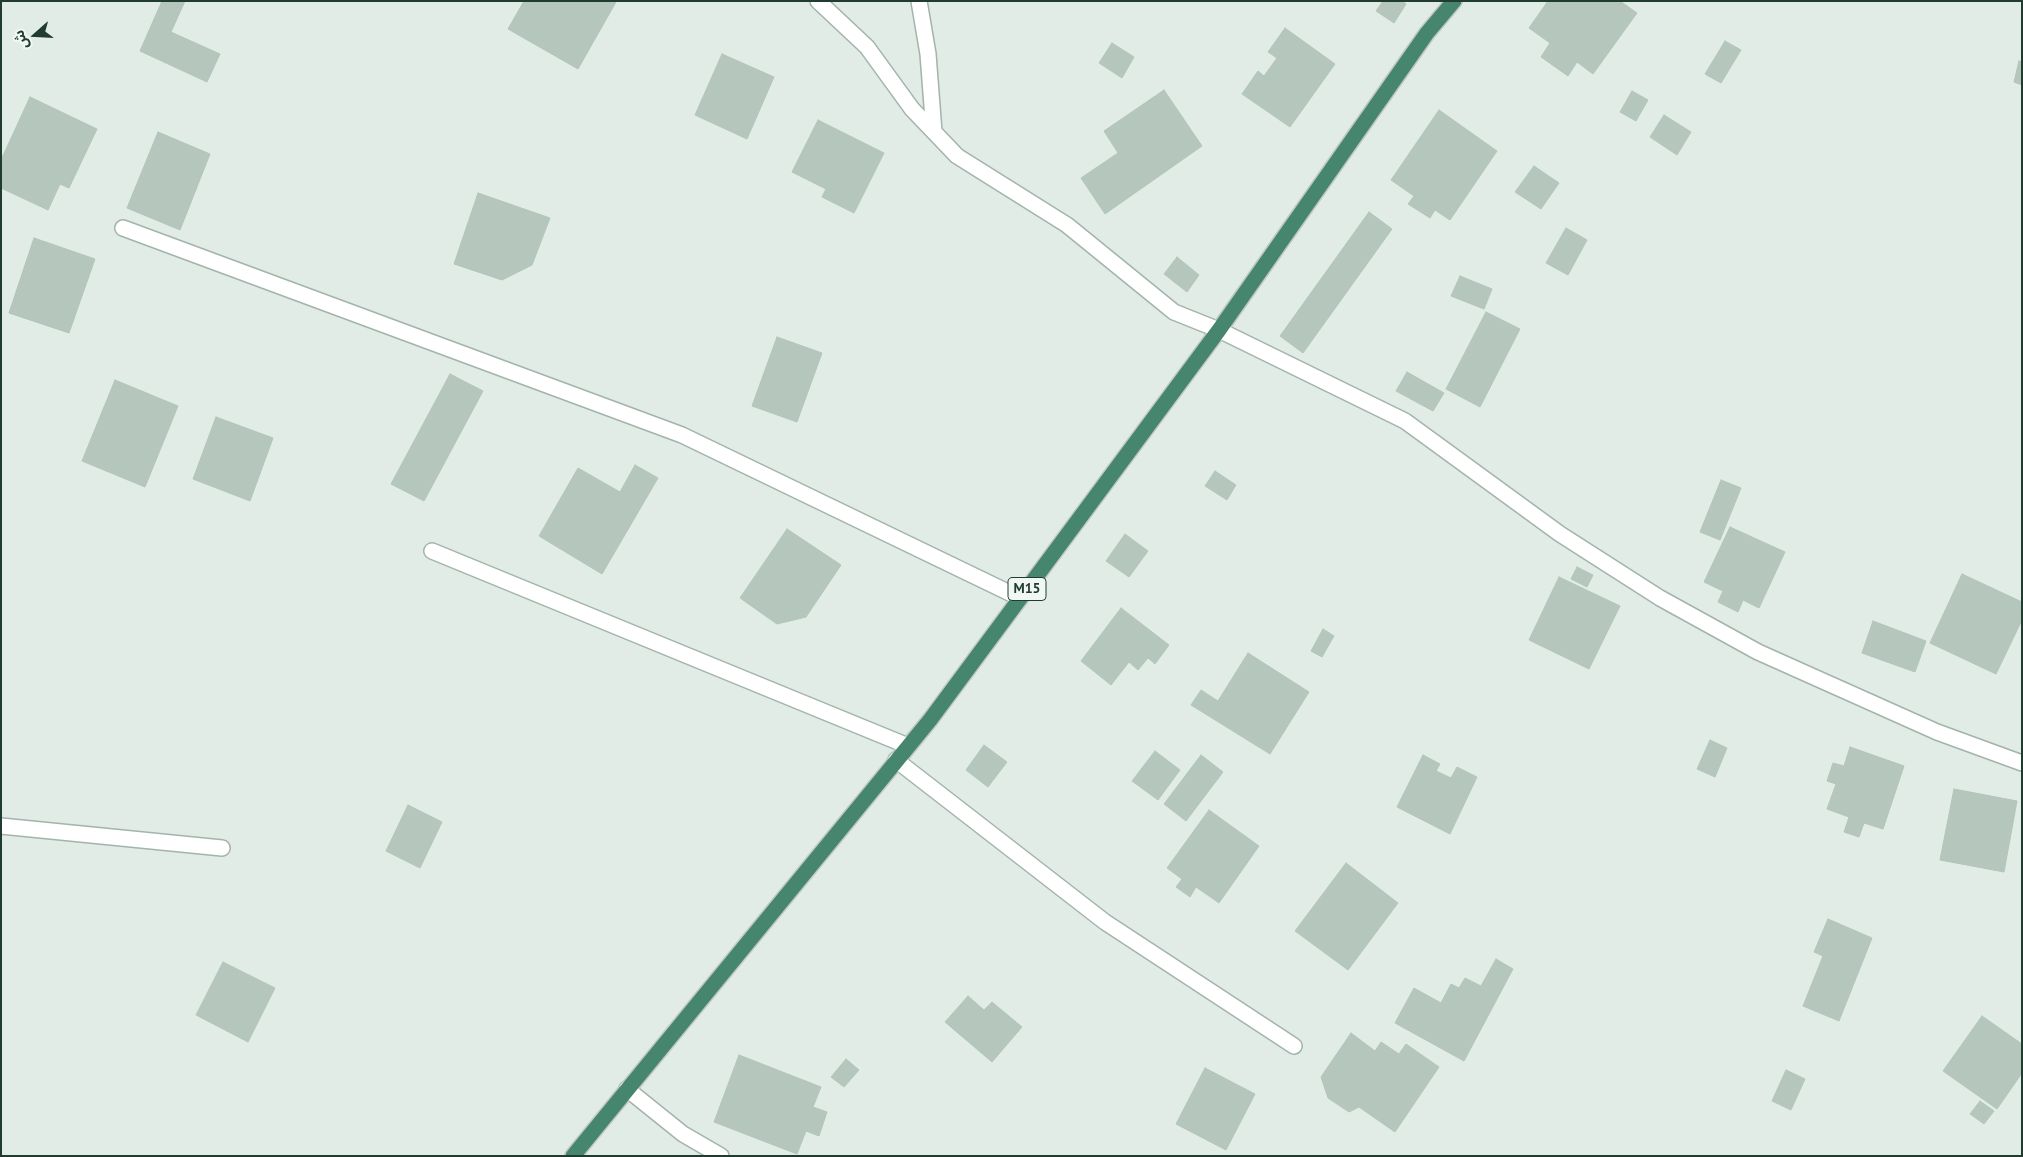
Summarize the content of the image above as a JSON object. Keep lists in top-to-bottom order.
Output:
{
  "streets": {
    "highway": ["M15"]
  },
  "north": "left"
}
